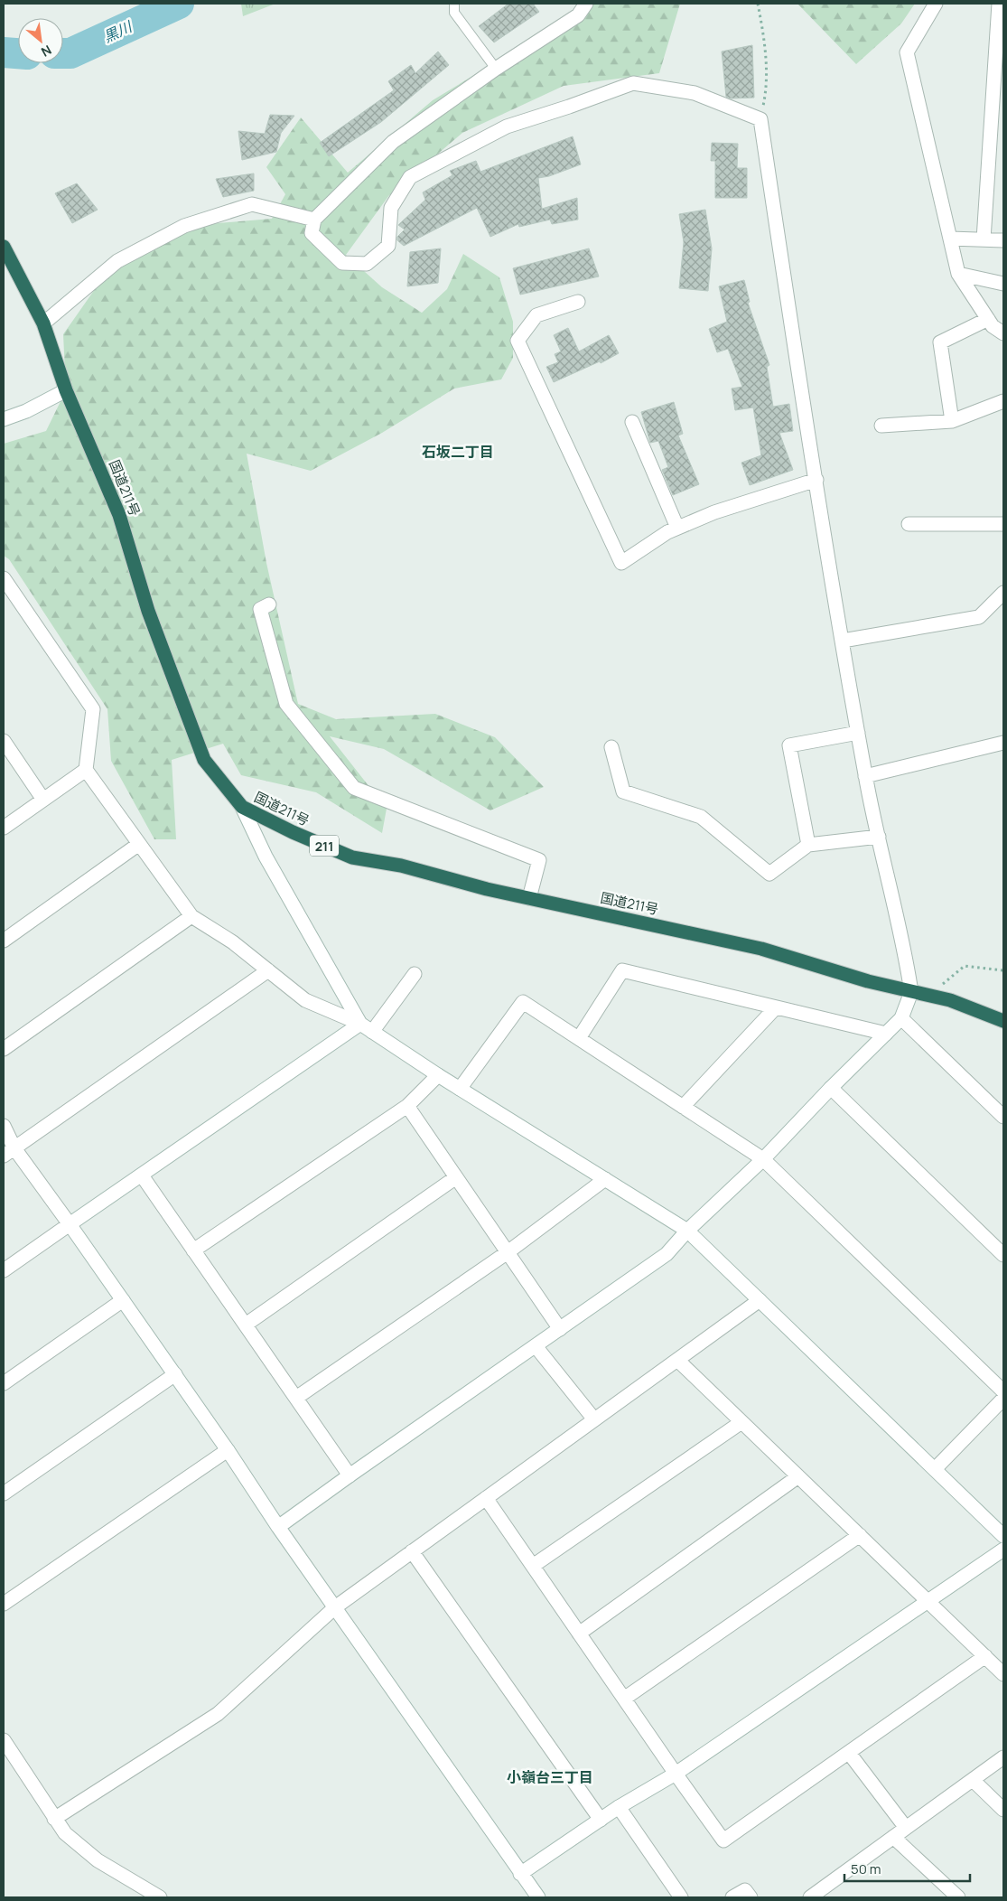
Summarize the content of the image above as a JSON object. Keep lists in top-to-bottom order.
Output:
{
  "streets": {
    "highway": ["国道211号", "211"]
  },
  "districts": ["石坂二丁目", "小嶺台三丁目"],
  "water": ["黒川"],
  "scale_bar": "50 m",
  "north": "bottom right"
}
